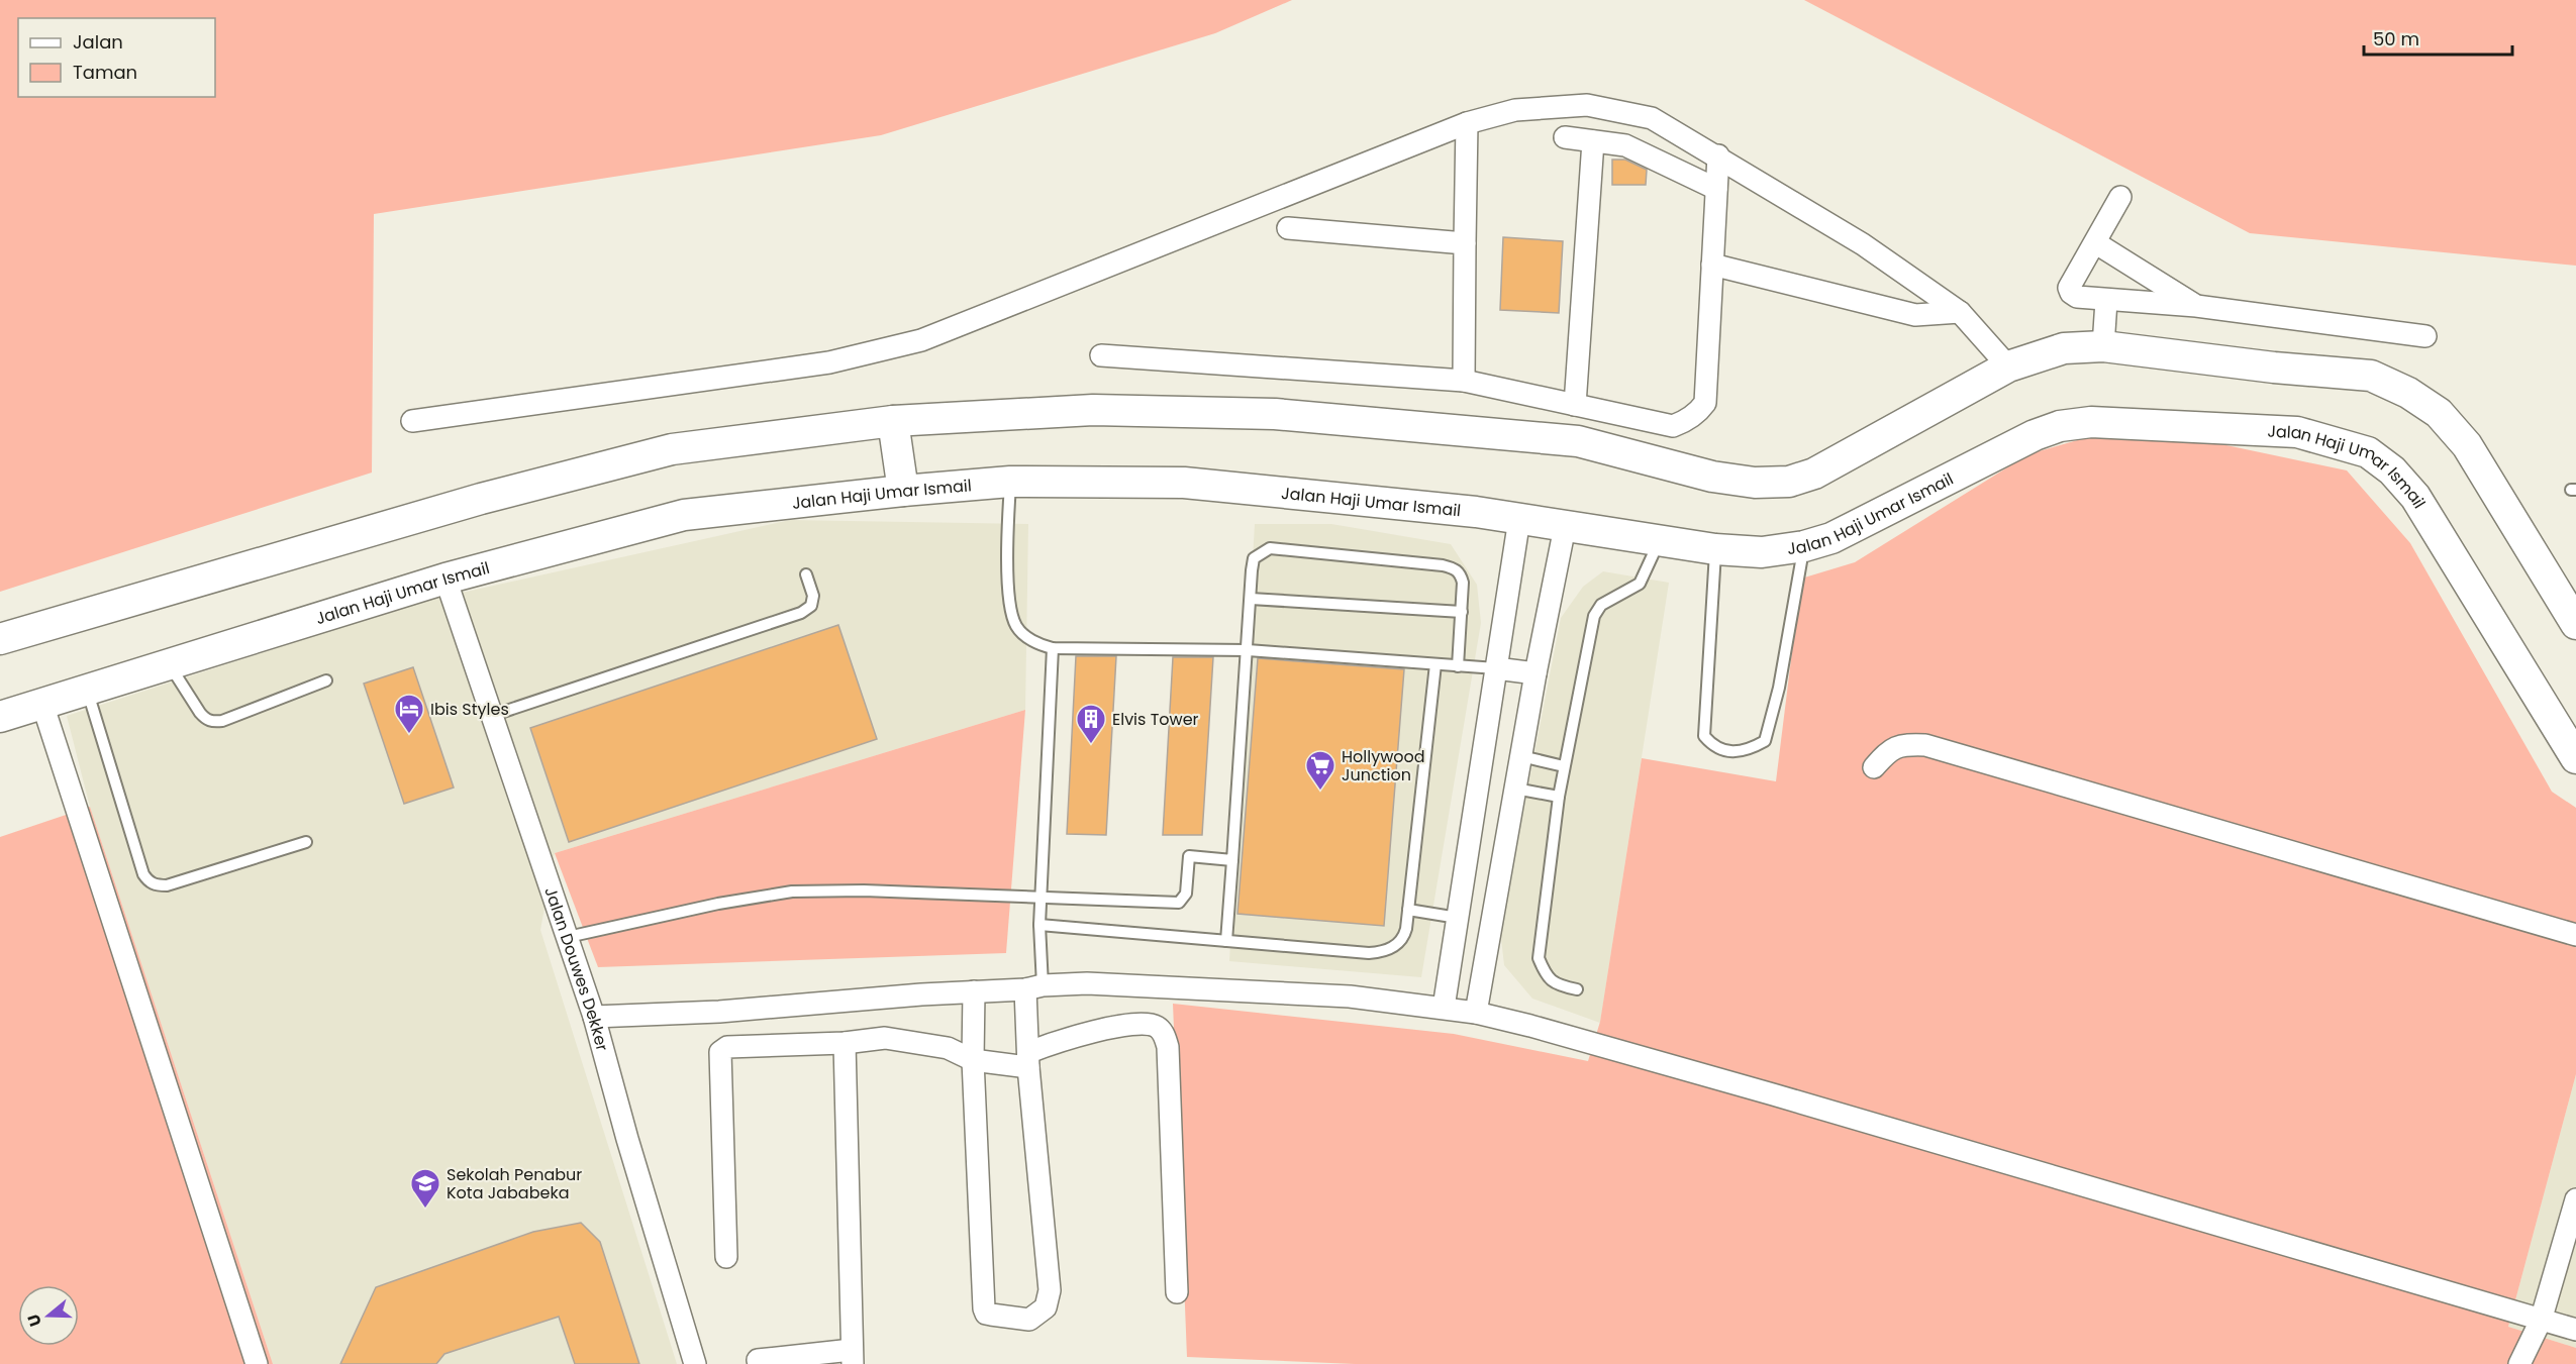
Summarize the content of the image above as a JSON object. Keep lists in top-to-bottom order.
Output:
{
  "streets": {
    "main road": ["Jalan Haji Umar Ismail"],
    "street": ["Jalan Douwes Dekker"]
  },
  "crossings": [
    ["Jalan Haji Umar Ismail", "Jalan Douwes Dekker"]
  ],
  "places": {
    "hotel": ["Ibis Styles"],
    "building": ["Elvis Tower"],
    "supermarket": ["Hollywood Junction"],
    "school or university": ["Sekolah Penabur Kota Jababeka"]
  },
  "legend": ["Jalan", "Taman"],
  "scale_bar": "50 m",
  "north": "left"
}
